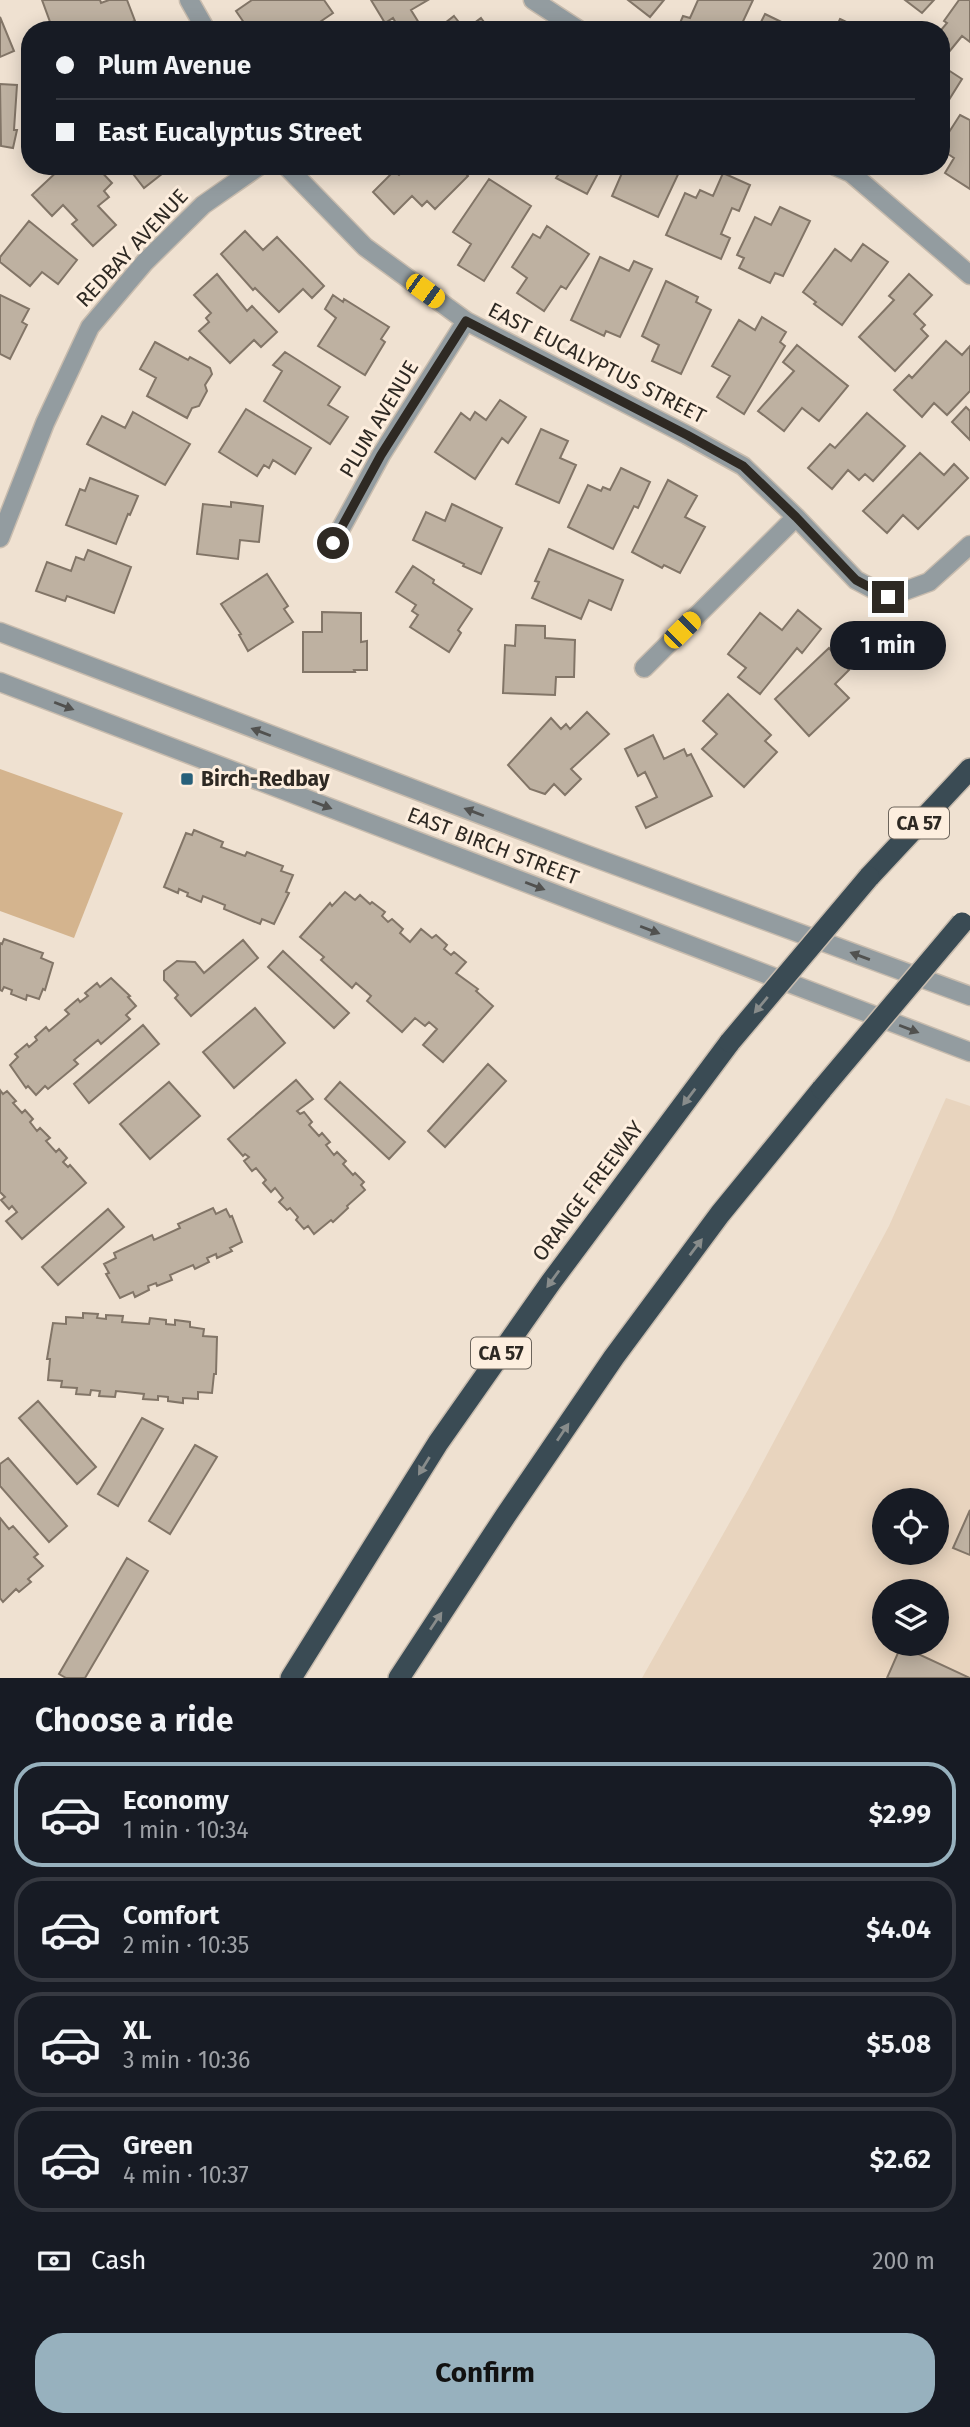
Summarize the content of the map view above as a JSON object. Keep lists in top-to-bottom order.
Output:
{
  "streets": {
    "highway": ["CA 57", "ORANGE FREEWAY"],
    "street": [
      "REDBAY AVENUE",
      "EAST EUCALYPTUS STREET",
      "PLUM AVENUE",
      "EAST BIRCH STREET"
    ]
  },
  "crossings": [
    ["EAST EUCALYPTUS STREET", "PLUM AVENUE"]
  ],
  "places": {
    "transit": ["Birch-Redbay"]
  },
  "page": {
    "banner": ["Plum Avenue", "East Eucalyptus Street"],
    "bubble": "1 min",
    "heading": "Choose a ride",
    "list": [
      {
        "name": "Economy",
        "note": "1 min · 10:34",
        "value": "$2.99"
      },
      {
        "name": "Comfort",
        "note": "2 min · 10:35",
        "value": "$4.04"
      },
      {
        "name": "XL",
        "note": "3 min · 10:36",
        "value": "$5.08"
      },
      {
        "name": "Green",
        "note": "4 min · 10:37",
        "value": "$2.62"
      }
    ],
    "pay": ["Cash", "200 m"],
    "buttons": "Confirm"
  }
}
